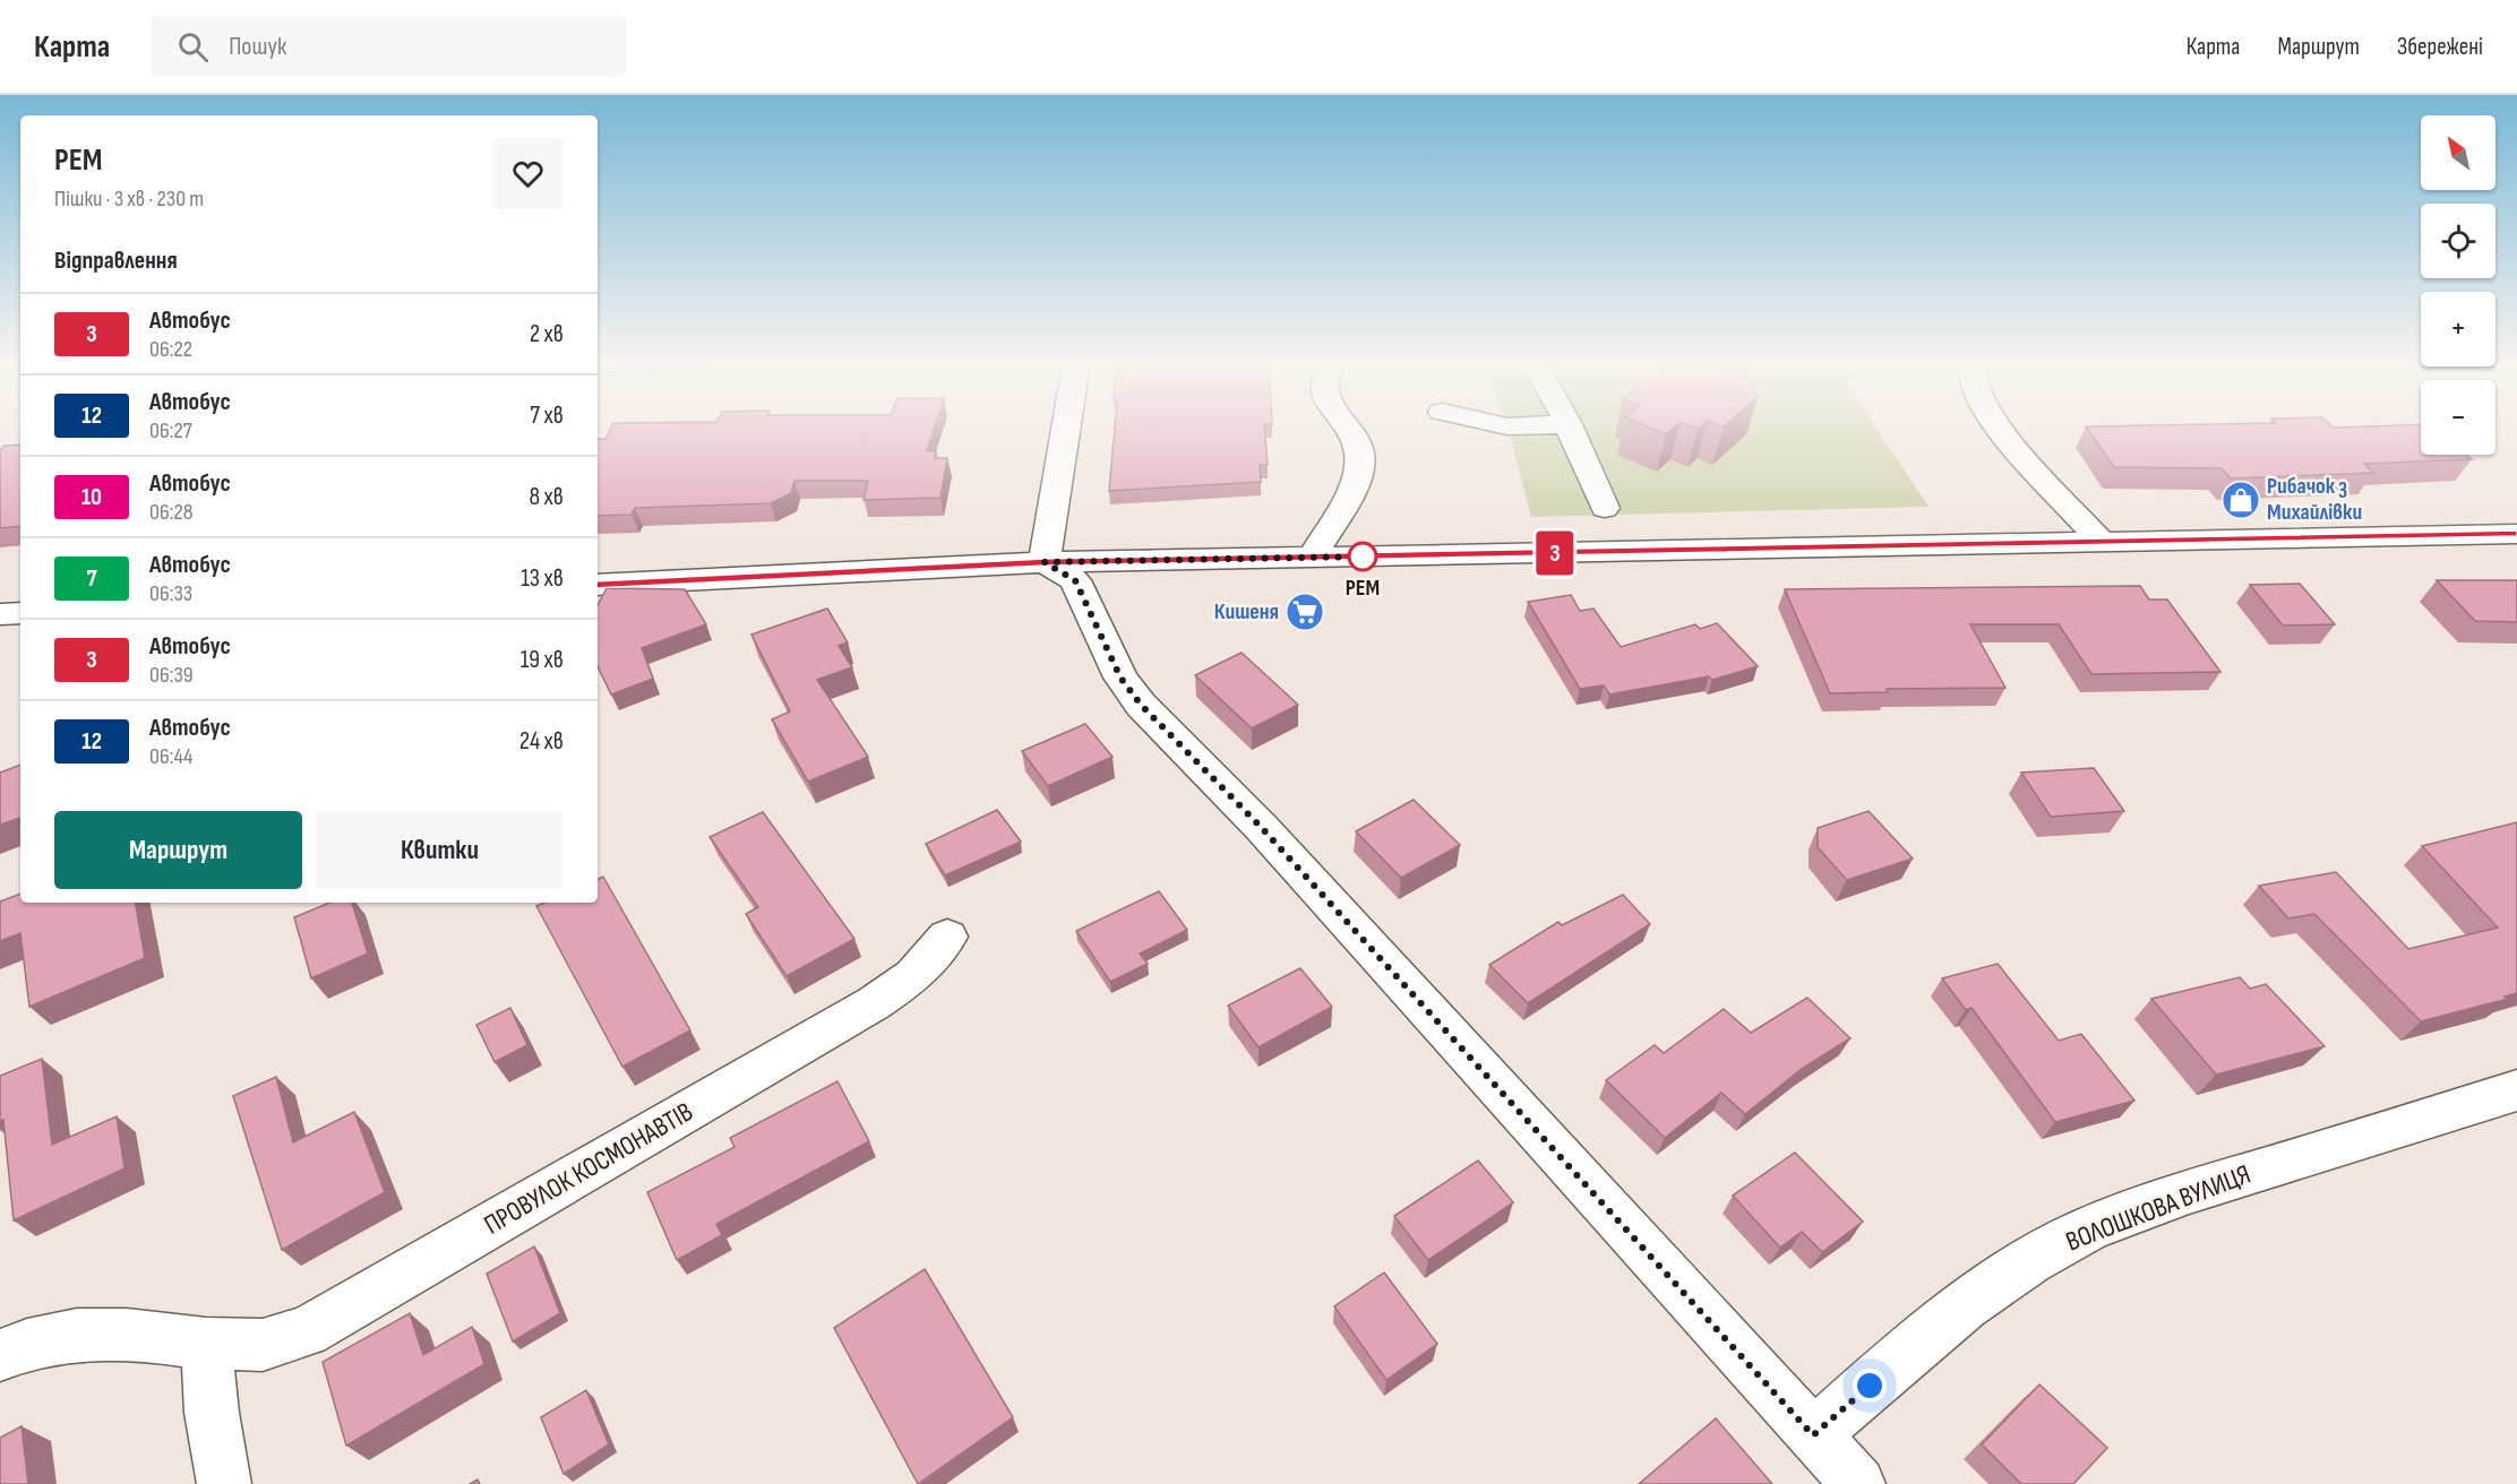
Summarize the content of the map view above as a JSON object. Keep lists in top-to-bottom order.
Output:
{
  "streets": {
    "street": ["ПРОВУЛОК КОСМОНАВТІВ", "ВОЛОШКОВА ВУЛИЦЯ"]
  },
  "places": {
    "shop": ["Рибачок з Михайлівки"],
    "other": ["РЕМ"],
    "supermarket": ["Кишеня"]
  },
  "lines": ["bus line 3"],
  "north": "top left",
  "page": {
    "header": "Карта",
    "search": "Пошук",
    "nav": ["Карта", "Маршрут", "Збережені"],
    "on_map": "3",
    "map_buttons": ["+", "−"],
    "heading": [
      ["РЕМ", "Пішки · 3 хв · 230 m"],
      "Відправлення"
    ],
    "list": [
      {
        "mark": "3",
        "name": "Автобус",
        "note": "06:22",
        "value": "2 хв"
      },
      {
        "mark": "12",
        "name": "Автобус",
        "note": "06:27",
        "value": "7 хв"
      },
      {
        "mark": "10",
        "name": "Автобус",
        "note": "06:28",
        "value": "8 хв"
      },
      {
        "mark": "7",
        "name": "Автобус",
        "note": "06:33",
        "value": "13 хв"
      },
      {
        "mark": "3",
        "name": "Автобус",
        "note": "06:39",
        "value": "19 хв"
      },
      {
        "mark": "12",
        "name": "Автобус",
        "note": "06:44",
        "value": "24 хв"
      }
    ],
    "buttons": ["Маршрут", "Квитки"]
  }
}
